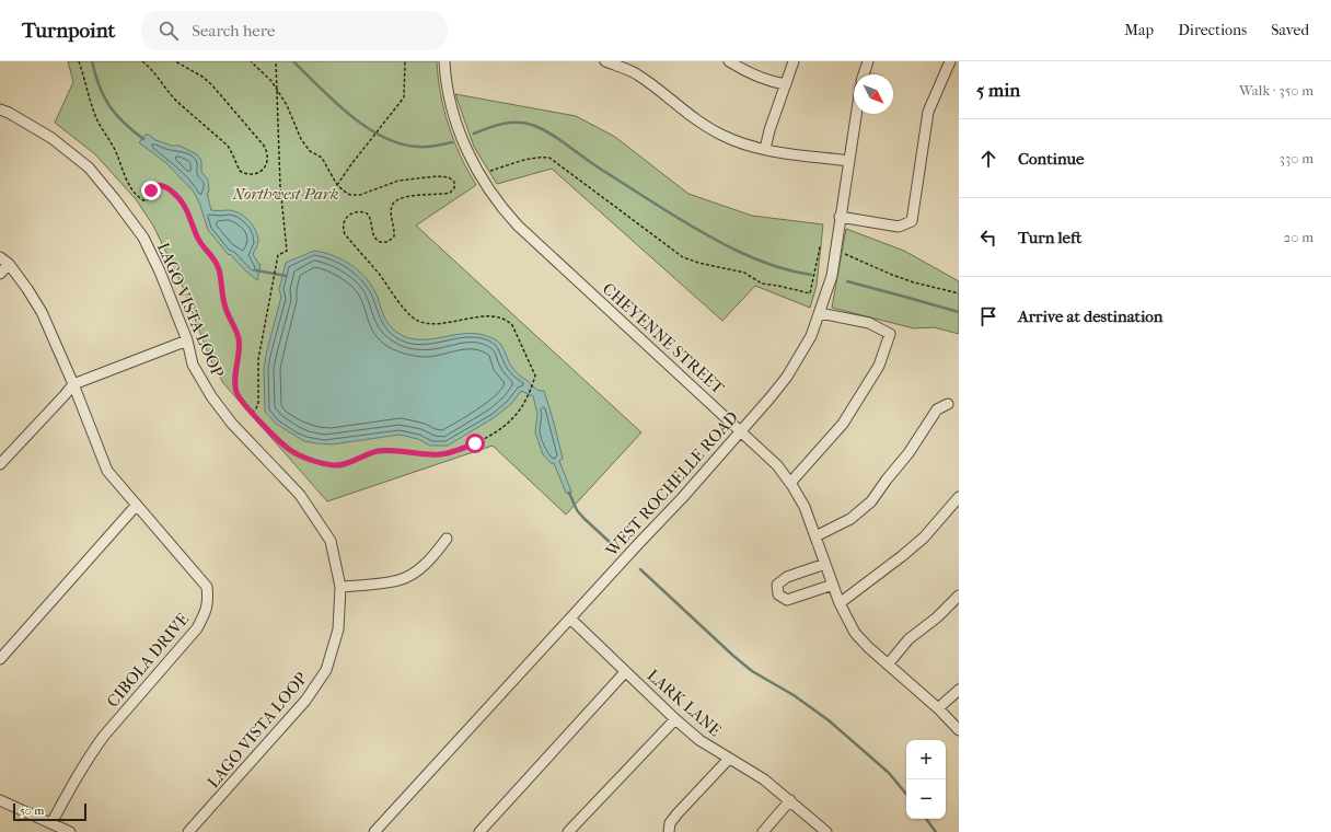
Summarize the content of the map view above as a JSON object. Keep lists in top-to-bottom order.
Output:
{
  "streets": {
    "street": [
      "LAGO VISTA LOOP",
      "CHEYENNE STREET",
      "WEST ROCHELLE ROAD",
      "CIBOLA DRIVE",
      "LARK LANE"
    ]
  },
  "crossings": [
    ["CHEYENNE STREET", "WEST ROCHELLE ROAD"],
    ["WEST ROCHELLE ROAD", "LARK LANE"]
  ],
  "parks": ["Northwest Park"],
  "scale_bar": "50 m",
  "north": "bottom right",
  "page": {
    "header": "Turnpoint",
    "search": "Search here",
    "nav": ["Map", "Directions", "Saved"],
    "heading": ["5 min", "Walk · 350 m"],
    "list": [
      ["Continue", "330 m"],
      ["Turn left", "20 m"],
      "Arrive at destination"
    ],
    "map_buttons": ["+", "−"],
    "scale": "50 m"
  }
}
